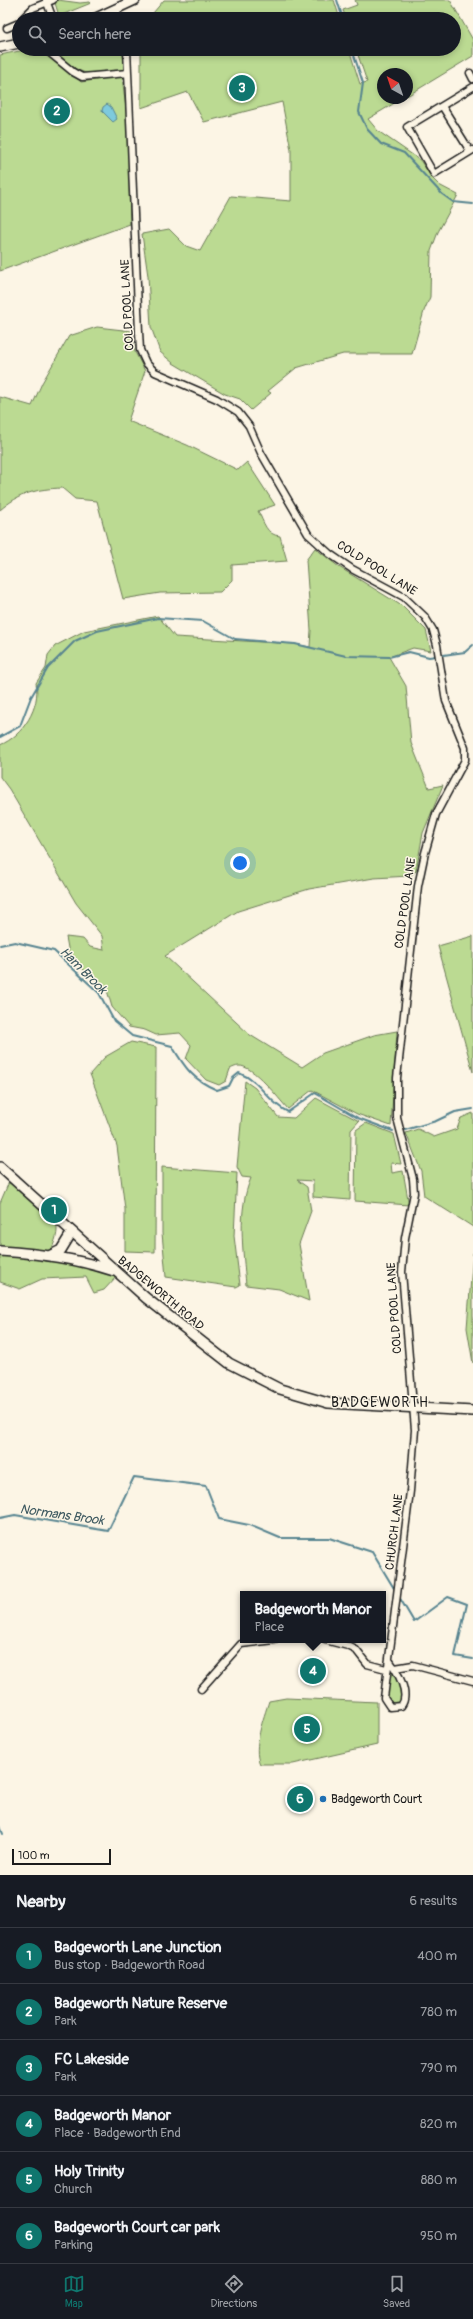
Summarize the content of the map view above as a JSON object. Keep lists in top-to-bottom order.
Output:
{
  "streets": {
    "street": ["COLD POOL LANE", "BADGEWORTH ROAD", "CHURCH LANE"]
  },
  "crossings": [
    ["COLD POOL LANE", "BADGEWORTH ROAD"],
    ["COLD POOL LANE", "CHURCH LANE"],
    ["BADGEWORTH ROAD", "CHURCH LANE"]
  ],
  "districts": ["BADGEWORTH"],
  "water": ["Ham Brook", "Normans Brook"],
  "places": ["Badgeworth Court"],
  "scale_bar": "100 m",
  "north": "top left",
  "page": {
    "search": "Search here",
    "pins": [
      "3",
      "2",
      "1",
      "4",
      "5",
      "6"
    ],
    "popup": ["Badgeworth Manor", "Place"],
    "scale": "100 m",
    "heading": ["Nearby", "6 results"],
    "list": [
      {
        "mark": "1",
        "name": "Badgeworth Lane Junction",
        "note": "Bus stop · Badgeworth Road",
        "value": "400 m"
      },
      {
        "mark": "2",
        "name": "Badgeworth Nature Reserve",
        "note": "Park",
        "value": "780 m"
      },
      {
        "mark": "3",
        "name": "FC Lakeside",
        "note": "Park",
        "value": "790 m"
      },
      {
        "mark": "4",
        "name": "Badgeworth Manor",
        "note": "Place · Badgeworth End",
        "value": "820 m"
      },
      {
        "mark": "5",
        "name": "Holy Trinity",
        "note": "Church",
        "value": "880 m"
      },
      {
        "mark": "6",
        "name": "Badgeworth Court car park",
        "note": "Parking",
        "value": "950 m"
      }
    ],
    "nav": ["Map", "Directions", "Saved"]
  }
}
